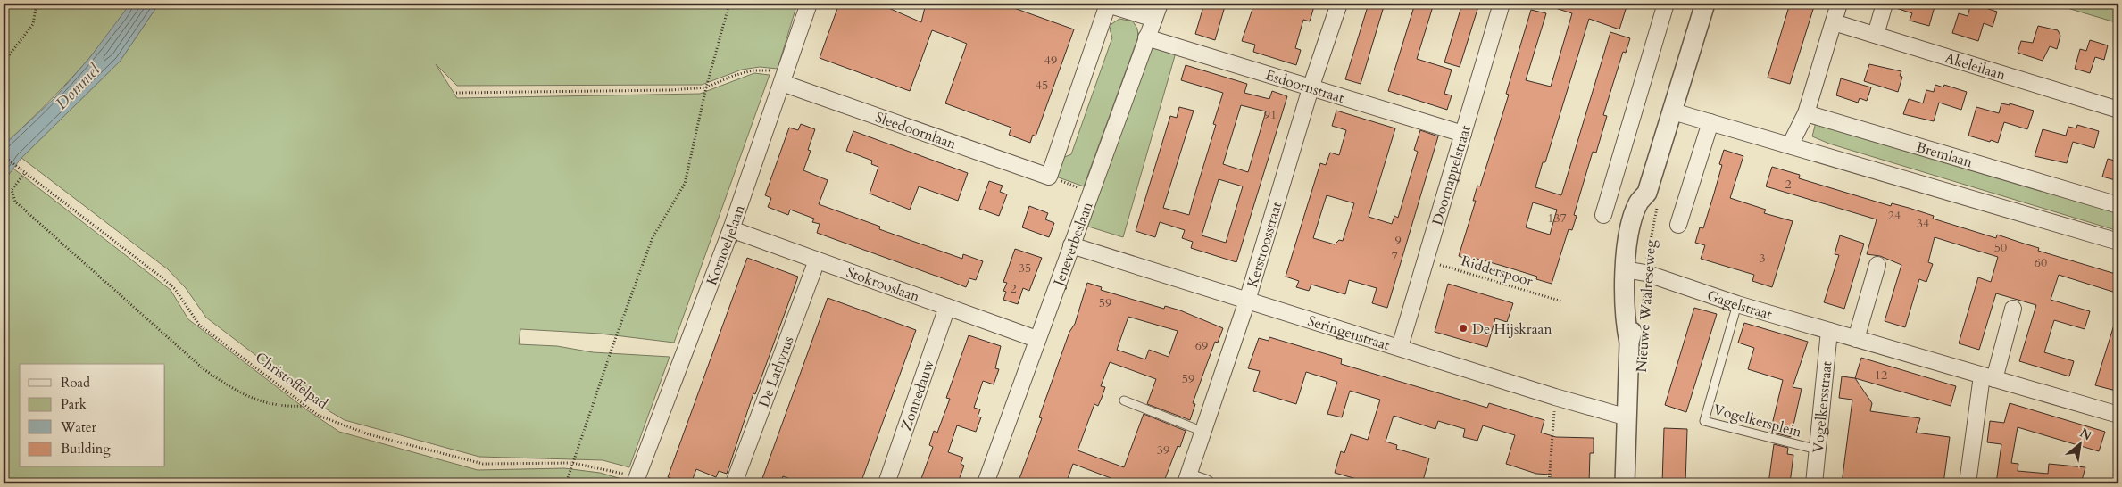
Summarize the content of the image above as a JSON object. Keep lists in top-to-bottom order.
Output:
{
  "streets": {
    "street": [
      "Akeleilaan",
      "Esdoornstraat",
      "Sleedoornlaan",
      "Bremlaan",
      "Doornappelstraat",
      "Jeneverbeslaan",
      "Kornoeljelaan",
      "Kerstroosstraat",
      "Stokrooslaan",
      "Gagelstraat",
      "Nieuwe Waalreseweg",
      "Seringenstraat",
      "De Lathyrus",
      "Zonnedauw",
      "Vogelkersstraat"
    ],
    "lane": ["Vogelkersplein"],
    "path": ["Ridderspoor", "Christoffelpad"]
  },
  "crossings": [
    ["Esdoornstraat", "Doornappelstraat"],
    ["Esdoornstraat", "Jeneverbeslaan"],
    ["Esdoornstraat", "Kerstroosstraat"],
    ["Sleedoornlaan", "Kornoeljelaan"],
    ["Doornappelstraat", "Ridderspoor"],
    ["Doornappelstraat", "Seringenstraat"],
    ["Jeneverbeslaan", "Stokrooslaan"],
    ["Jeneverbeslaan", "Seringenstraat"],
    ["Kornoeljelaan", "Stokrooslaan"],
    ["Kornoeljelaan", "Christoffelpad"],
    ["Kerstroosstraat", "Seringenstraat"],
    ["Stokrooslaan", "De Lathyrus"],
    ["Stokrooslaan", "Zonnedauw"],
    ["Gagelstraat", "Nieuwe Waalreseweg"],
    ["Gagelstraat", "Vogelkersstraat"],
    ["Gagelstraat", "Vogelkersplein"],
    ["Nieuwe Waalreseweg", "Seringenstraat"],
    ["Vogelkersstraat", "Vogelkersplein"]
  ],
  "water": ["Dommel"],
  "places": ["De Hijskraan"],
  "house_numbers": [
    "49",
    "45",
    "91",
    "2",
    "24",
    "137",
    "34",
    "9",
    "50",
    "7",
    "3",
    "60",
    "35",
    "2",
    "59",
    "69",
    "12",
    "59",
    "39"
  ],
  "legend": [
    "Road",
    "Park",
    "Water",
    "Building"
  ],
  "north": "top right"
}
